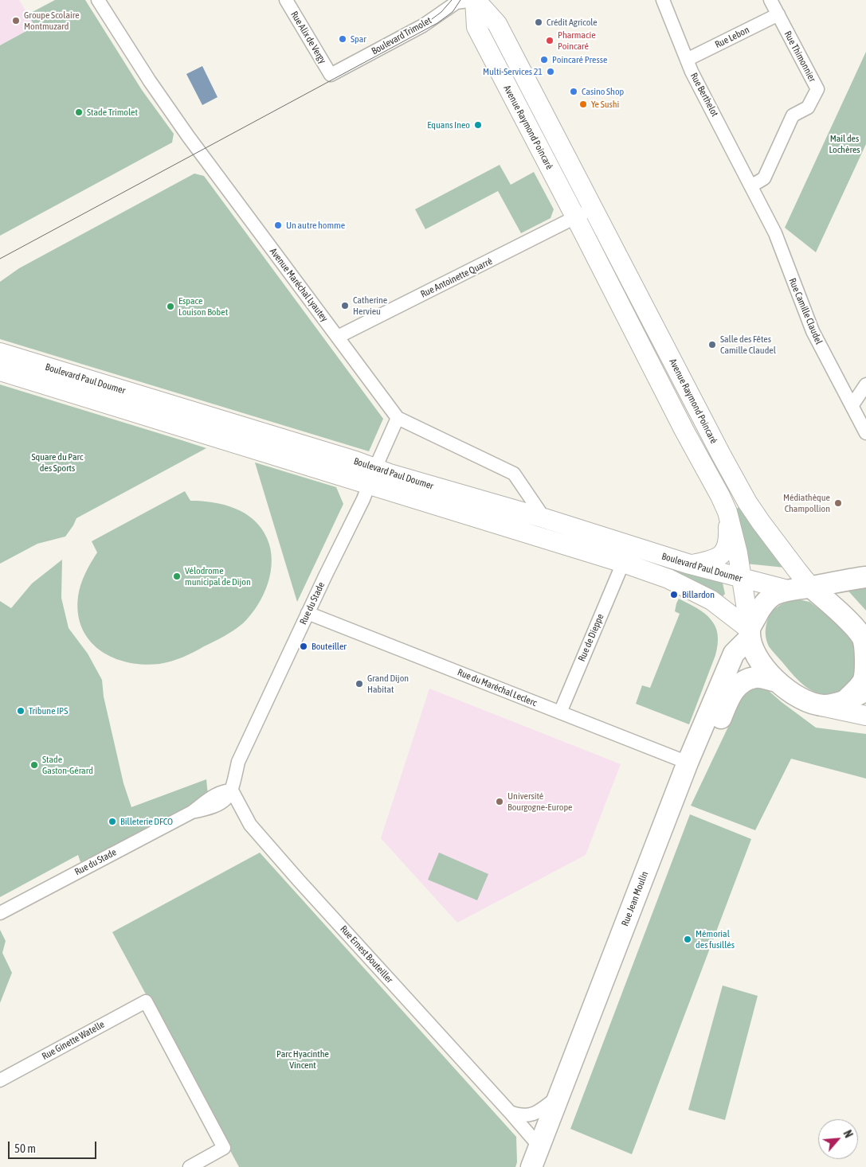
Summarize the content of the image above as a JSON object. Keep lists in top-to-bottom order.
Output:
{
  "streets": {
    "main road": ["Avenue Raymond Poincaré", "Boulevard Paul Doumer", "Rue Jean Moulin"],
    "street": [
      "Boulevard Trimolet",
      "Rue Alix de Vergy",
      "Rue Lebon",
      "Rue Thimonnier",
      "Rue Berthelot",
      "Rue Antoinette Quarré",
      "Avenue Maréchal Lyautey",
      "Rue Camille Claudel",
      "Rue du Stade",
      "Rue de Dieppe",
      "Rue du Maréchal Leclerc",
      "Rue Ernest Bouteiller",
      "Rue Ginette Watelle"
    ]
  },
  "crossings": [
    ["Boulevard Trimolet", "Rue Alix de Vergy"],
    ["Boulevard Trimolet", "Avenue Raymond Poincaré"],
    ["Rue Lebon", "Rue Thimonnier"],
    ["Rue Lebon", "Rue Berthelot"],
    ["Rue Thimonnier", "Rue Berthelot"],
    ["Rue Thimonnier", "Rue Camille Claudel"],
    ["Rue Berthelot", "Rue Camille Claudel"],
    ["Avenue Raymond Poincaré", "Rue Antoinette Quarré"],
    ["Avenue Raymond Poincaré", "Boulevard Paul Doumer"],
    ["Avenue Raymond Poincaré", "Rue Jean Moulin"],
    ["Rue Antoinette Quarré", "Avenue Maréchal Lyautey"],
    ["Avenue Maréchal Lyautey", "Boulevard Paul Doumer"],
    ["Avenue Maréchal Lyautey", "Rue du Stade"],
    ["Boulevard Paul Doumer", "Rue du Stade"],
    ["Boulevard Paul Doumer", "Rue de Dieppe"],
    ["Boulevard Paul Doumer", "Rue Jean Moulin"],
    ["Rue du Stade", "Rue du Maréchal Leclerc"],
    ["Rue du Stade", "Rue Ernest Bouteiller"],
    ["Rue de Dieppe", "Rue du Maréchal Leclerc"],
    ["Rue du Maréchal Leclerc", "Rue Jean Moulin"],
    ["Rue Jean Moulin", "Rue Ernest Bouteiller"]
  ],
  "parks": ["Mail des Lochères", "Square du Parc des Sports", "Parc Hyacinthe Vincent"],
  "places": [
    "Groupe Scolaire Montmuzard",
    "Crédit Agricole",
    "Spar",
    "Pharmacie Poincaré",
    "Poincaré Presse",
    "Multi-Services 21",
    "Casino Shop",
    "Ye Sushi",
    "Stade Trimolet",
    "Equans Ineo",
    "Un autre homme",
    "Catherine Hervieu",
    "Espace Louison Bobet",
    "Salle des Fêtes Camille Claudel",
    "Médiathèque Champollion",
    "Vélodrome municipal de Dijon",
    "Billardon",
    "Bouteiller",
    "Grand Dijon Habitat",
    "Tribune IPS",
    "Stade Gaston-Gérard",
    "Université Bourgogne-Europe",
    "Billeterie DFCO",
    "Mémorial des fusillés"
  ],
  "scale_bar": "50 m",
  "north": "top right"
}
